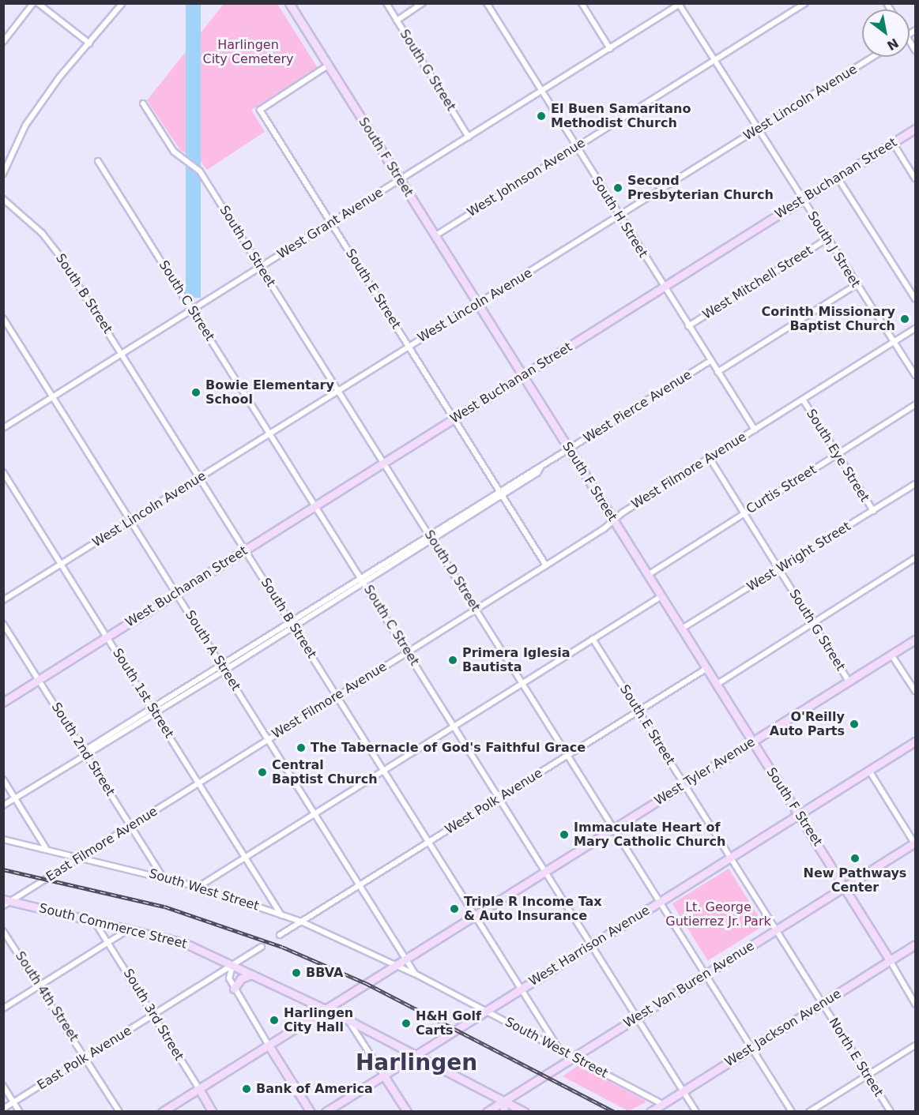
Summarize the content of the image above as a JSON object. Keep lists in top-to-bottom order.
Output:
{
  "streets": {
    "street": [
      "South G Street",
      "West Lincoln Avenue",
      "South F Street",
      "West Johnson Avenue",
      "West Buchanan Street",
      "South H Street",
      "West Grant Avenue",
      "South D Street",
      "South J Street",
      "West Mitchell Street",
      "South E Street",
      "South B Street",
      "South C Street",
      "West Pierce Avenue",
      "South Eye Street",
      "West Filmore Avenue",
      "Curtis Street",
      "West Wright Street",
      "South A Street",
      "South 1st Street",
      "South 2nd Street",
      "West Tyler Avenue",
      "West Polk Avenue",
      "East Filmore Avenue",
      "South West Street",
      "South Commerce Street",
      "West Harrison Avenue",
      "West Van Buren Avenue",
      "South 4th Street",
      "South 3rd Street",
      "West Jackson Avenue",
      "North E Street",
      "East Polk Avenue"
    ]
  },
  "crossings": [
    ["South G Street", "West Grant Avenue"],
    ["South G Street", "West Filmore Avenue"],
    ["South G Street", "Curtis Street"],
    ["South G Street", "West Wright Street"],
    ["South G Street", "West Tyler Avenue"],
    ["West Lincoln Avenue", "South F Street"],
    ["West Lincoln Avenue", "South H Street"],
    ["West Lincoln Avenue", "South D Street"],
    ["West Lincoln Avenue", "South J Street"],
    ["West Lincoln Avenue", "South E Street"],
    ["West Lincoln Avenue", "South B Street"],
    ["West Lincoln Avenue", "South C Street"],
    ["West Lincoln Avenue", "South A Street"],
    ["West Lincoln Avenue", "South 1st Street"],
    ["South F Street", "West Johnson Avenue"],
    ["South F Street", "West Buchanan Street"],
    ["South F Street", "West Grant Avenue"],
    ["South F Street", "South E Street"],
    ["South F Street", "West Pierce Avenue"],
    ["South F Street", "West Filmore Avenue"],
    ["South F Street", "Curtis Street"],
    ["South F Street", "West Wright Street"],
    ["South F Street", "West Tyler Avenue"],
    ["South F Street", "West Polk Avenue"],
    ["South F Street", "West Harrison Avenue"],
    ["South F Street", "West Van Buren Avenue"],
    ["South F Street", "West Jackson Avenue"],
    ["West Johnson Avenue", "South H Street"],
    ["West Johnson Avenue", "South J Street"],
    ["West Buchanan Street", "South H Street"],
    ["West Buchanan Street", "South D Street"],
    ["West Buchanan Street", "South J Street"],
    ["West Buchanan Street", "South E Street"],
    ["West Buchanan Street", "South B Street"],
    ["West Buchanan Street", "South C Street"],
    ["West Buchanan Street", "South A Street"],
    ["West Buchanan Street", "South 1st Street"],
    ["West Buchanan Street", "South 2nd Street"],
    ["South H Street", "West Grant Avenue"],
    ["South H Street", "West Mitchell Street"],
    ["South H Street", "West Pierce Avenue"],
    ["South H Street", "West Filmore Avenue"],
    ["West Grant Avenue", "South D Street"],
    ["West Grant Avenue", "South J Street"],
    ["West Grant Avenue", "South E Street"],
    ["West Grant Avenue", "South B Street"],
    ["West Grant Avenue", "South C Street"],
    ["West Grant Avenue", "South A Street"],
    ["South D Street", "West Pierce Avenue"],
    ["South D Street", "West Filmore Avenue"],
    ["South D Street", "West Tyler Avenue"],
    ["South D Street", "West Polk Avenue"],
    ["South D Street", "West Harrison Avenue"],
    ["South D Street", "West Van Buren Avenue"],
    ["South D Street", "West Jackson Avenue"],
    ["South J Street", "West Mitchell Street"],
    ["South J Street", "West Filmore Avenue"],
    ["South E Street", "West Pierce Avenue"],
    ["South E Street", "West Filmore Avenue"],
    ["South E Street", "West Tyler Avenue"],
    ["South E Street", "West Polk Avenue"],
    ["South E Street", "West Harrison Avenue"],
    ["South E Street", "West Van Buren Avenue"],
    ["South E Street", "West Jackson Avenue"],
    ["South E Street", "North E Street"],
    ["South B Street", "West Pierce Avenue"],
    ["South B Street", "West Filmore Avenue"],
    ["South B Street", "West Tyler Avenue"],
    ["South B Street", "West Polk Avenue"],
    ["South B Street", "South West Street"],
    ["South B Street", "West Harrison Avenue"],
    ["South C Street", "West Pierce Avenue"],
    ["South C Street", "West Filmore Avenue"],
    ["South C Street", "West Tyler Avenue"],
    ["South C Street", "West Polk Avenue"],
    ["South C Street", "West Harrison Avenue"],
    ["South C Street", "West Van Buren Avenue"],
    ["South C Street", "West Jackson Avenue"],
    ["West Pierce Avenue", "South A Street"],
    ["West Pierce Avenue", "South 1st Street"],
    ["South Eye Street", "West Filmore Avenue"],
    ["South Eye Street", "Curtis Street"],
    ["South Eye Street", "West Wright Street"],
    ["West Filmore Avenue", "South A Street"],
    ["West Filmore Avenue", "South 1st Street"],
    ["West Filmore Avenue", "East Filmore Avenue"],
    ["South A Street", "West Tyler Avenue"],
    ["South A Street", "West Polk Avenue"],
    ["South 1st Street", "East Filmore Avenue"],
    ["South 1st Street", "South West Street"],
    ["South 2nd Street", "East Filmore Avenue"],
    ["South 2nd Street", "South West Street"],
    ["West Tyler Avenue", "South West Street"],
    ["West Tyler Avenue", "South Commerce Street"],
    ["West Tyler Avenue", "South 3rd Street"],
    ["West Polk Avenue", "South West Street"],
    ["East Filmore Avenue", "South West Street"],
    ["East Filmore Avenue", "South Commerce Street"],
    ["South West Street", "West Harrison Avenue"],
    ["South West Street", "West Van Buren Avenue"],
    ["South West Street", "West Jackson Avenue"],
    ["South Commerce Street", "West Harrison Avenue"],
    ["South Commerce Street", "West Van Buren Avenue"],
    ["South Commerce Street", "South 3rd Street"],
    ["South Commerce Street", "East Polk Avenue"],
    ["South 4th Street", "East Polk Avenue"],
    ["South 3rd Street", "East Polk Avenue"],
    ["West Jackson Avenue", "North E Street"]
  ],
  "districts": ["Harlingen"],
  "parks": ["Harlingen City Cemetery", "Lt. George Gutierrez Jr. Park"],
  "places": [
    "El Buen Samaritano Methodist Church",
    "Second Presbyterian Church",
    "Corinth Missionary Baptist Church",
    "Bowie Elementary School",
    "Primera Iglesia Bautista",
    "O'Reilly Auto Parts",
    "The Tabernacle of God's Faithful Grace",
    "Central Baptist Church",
    "Immaculate Heart of Mary Catholic Church",
    "New Pathways Center",
    "Triple R Income Tax & Auto Insurance",
    "BBVA",
    "Harlingen City Hall",
    "H&H Golf Carts",
    "Bank of America"
  ],
  "north": "bottom right"
}
